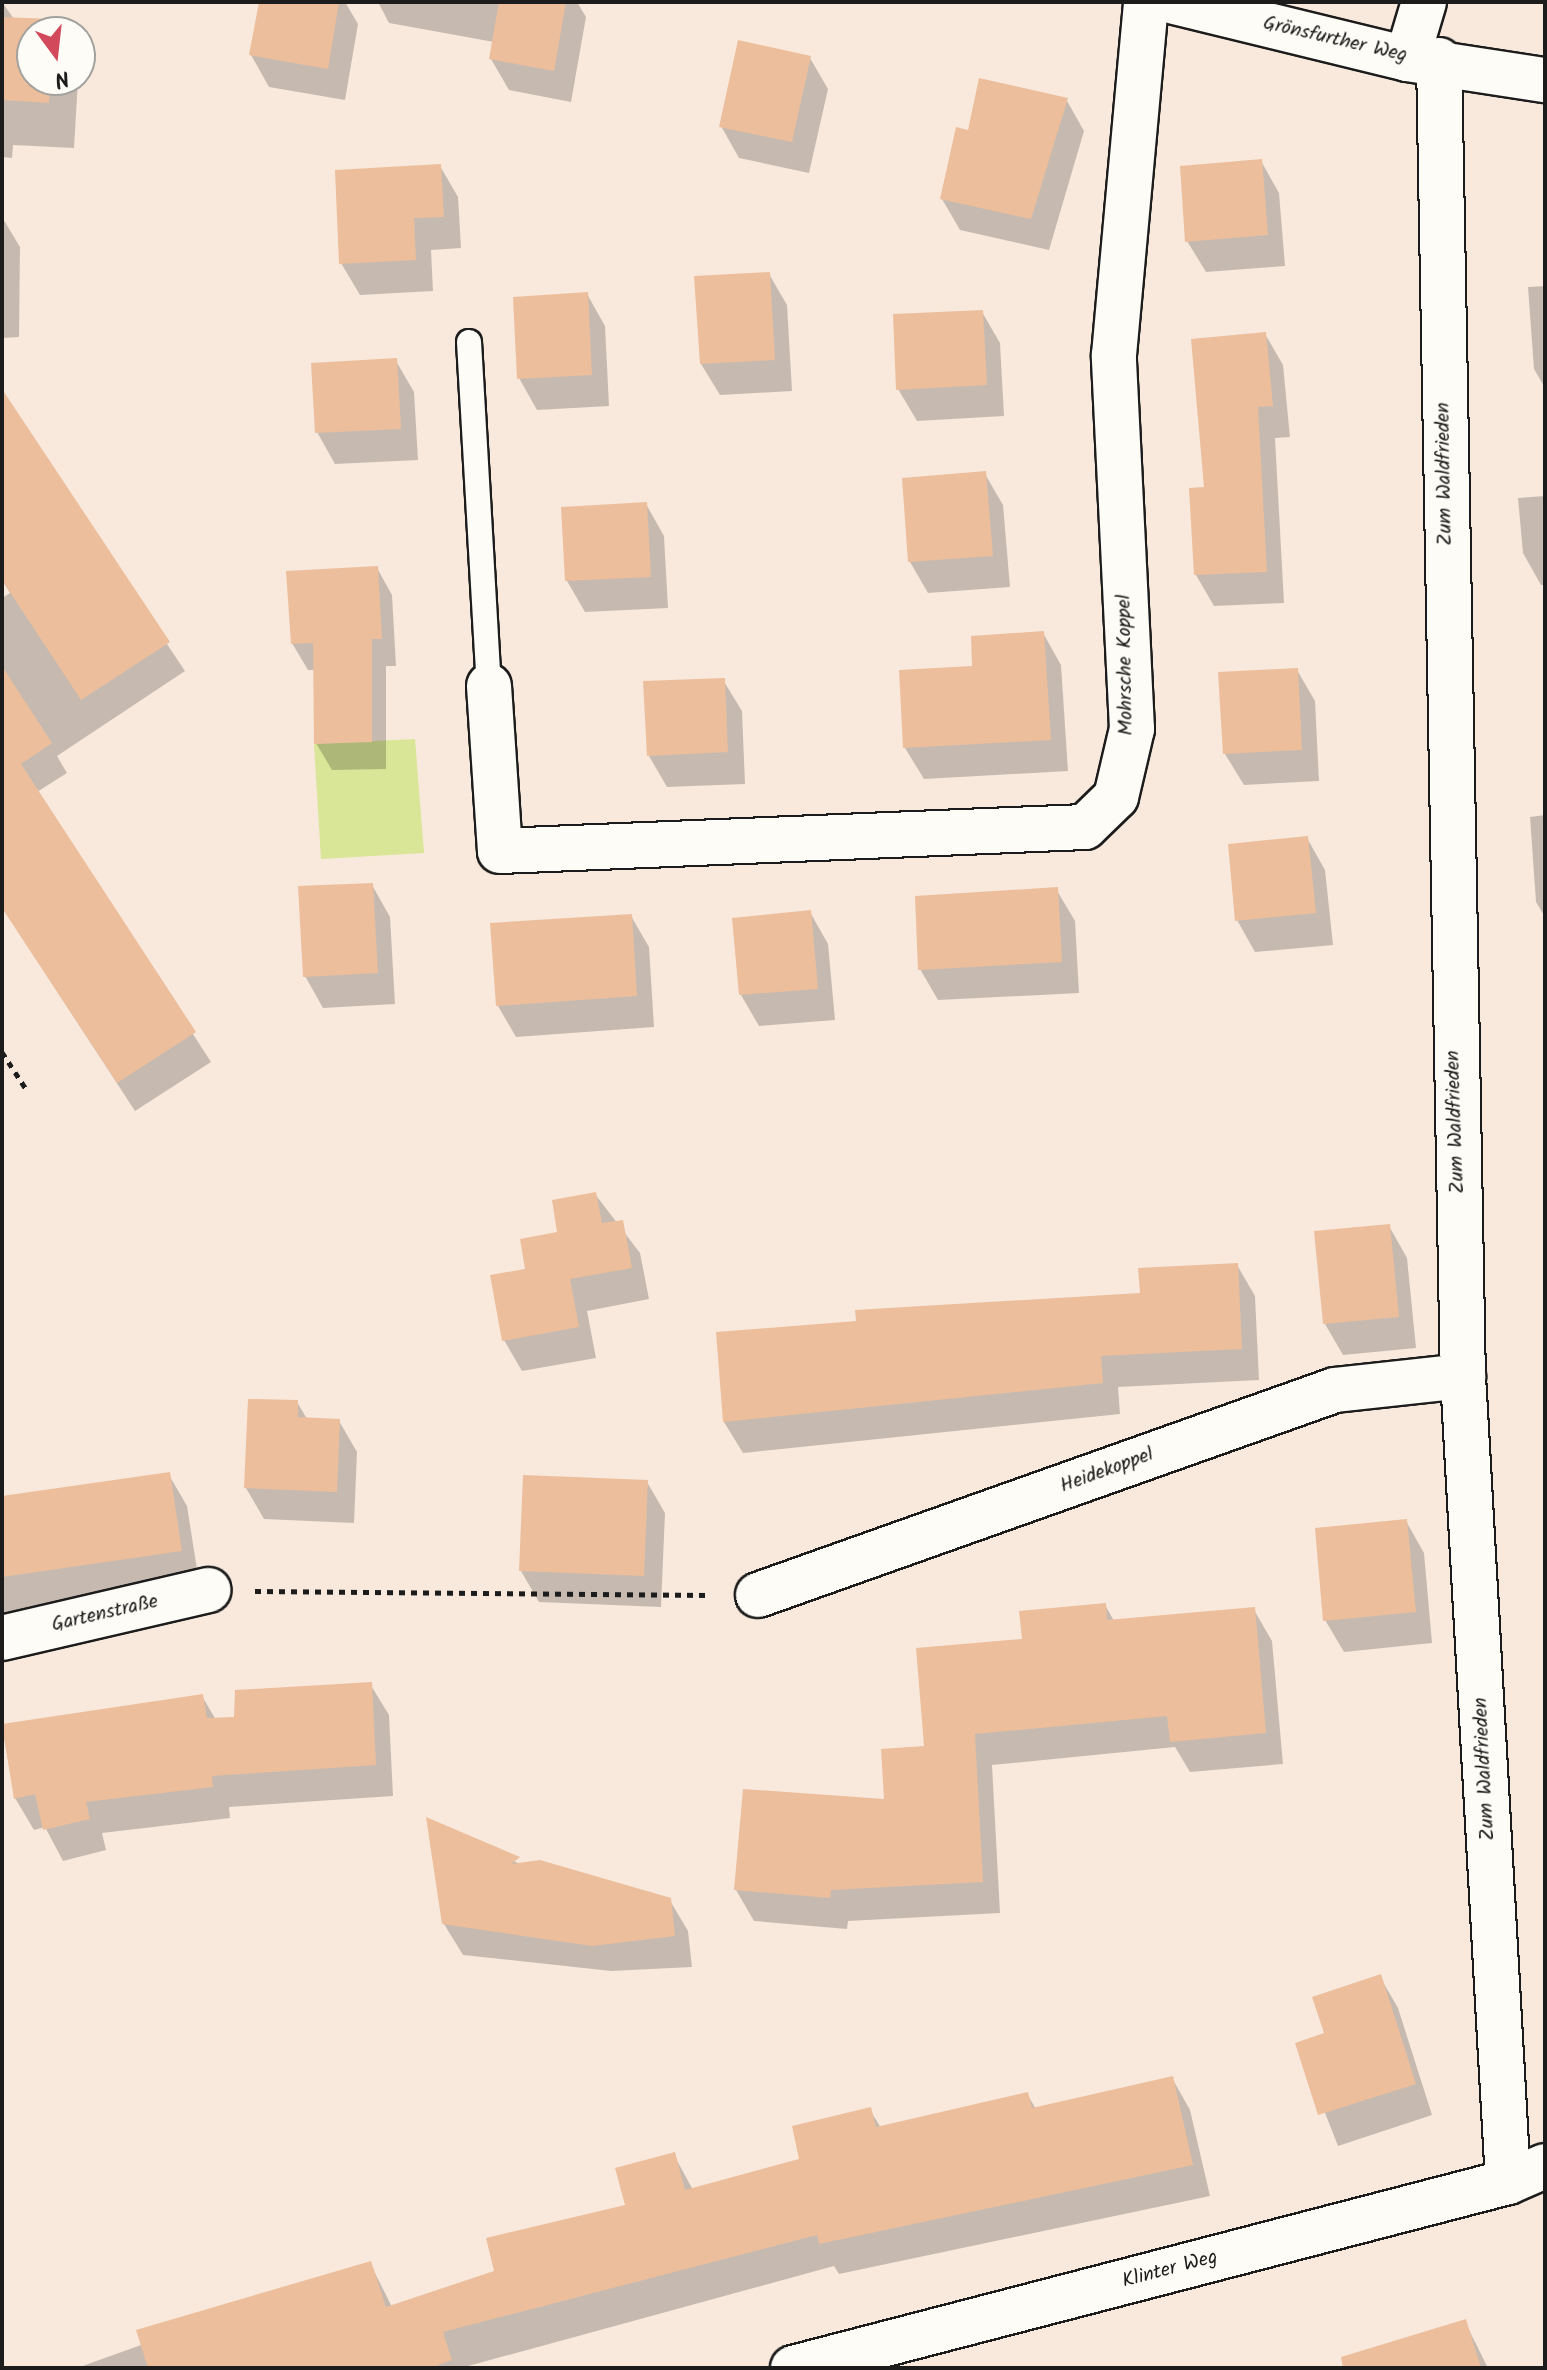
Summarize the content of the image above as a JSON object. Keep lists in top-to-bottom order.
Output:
{
  "streets": {
    "street": [
      "Grönsfurther Weg",
      "Zum Waldfrieden",
      "Mohrsche Koppel",
      "Heidekoppel",
      "Gartenstraße",
      "Klinter Weg"
    ]
  },
  "crossings": [
    ["Grönsfurther Weg", "Zum Waldfrieden"],
    ["Zum Waldfrieden", "Heidekoppel"],
    ["Zum Waldfrieden", "Klinter Weg"]
  ],
  "north": "bottom"
}
